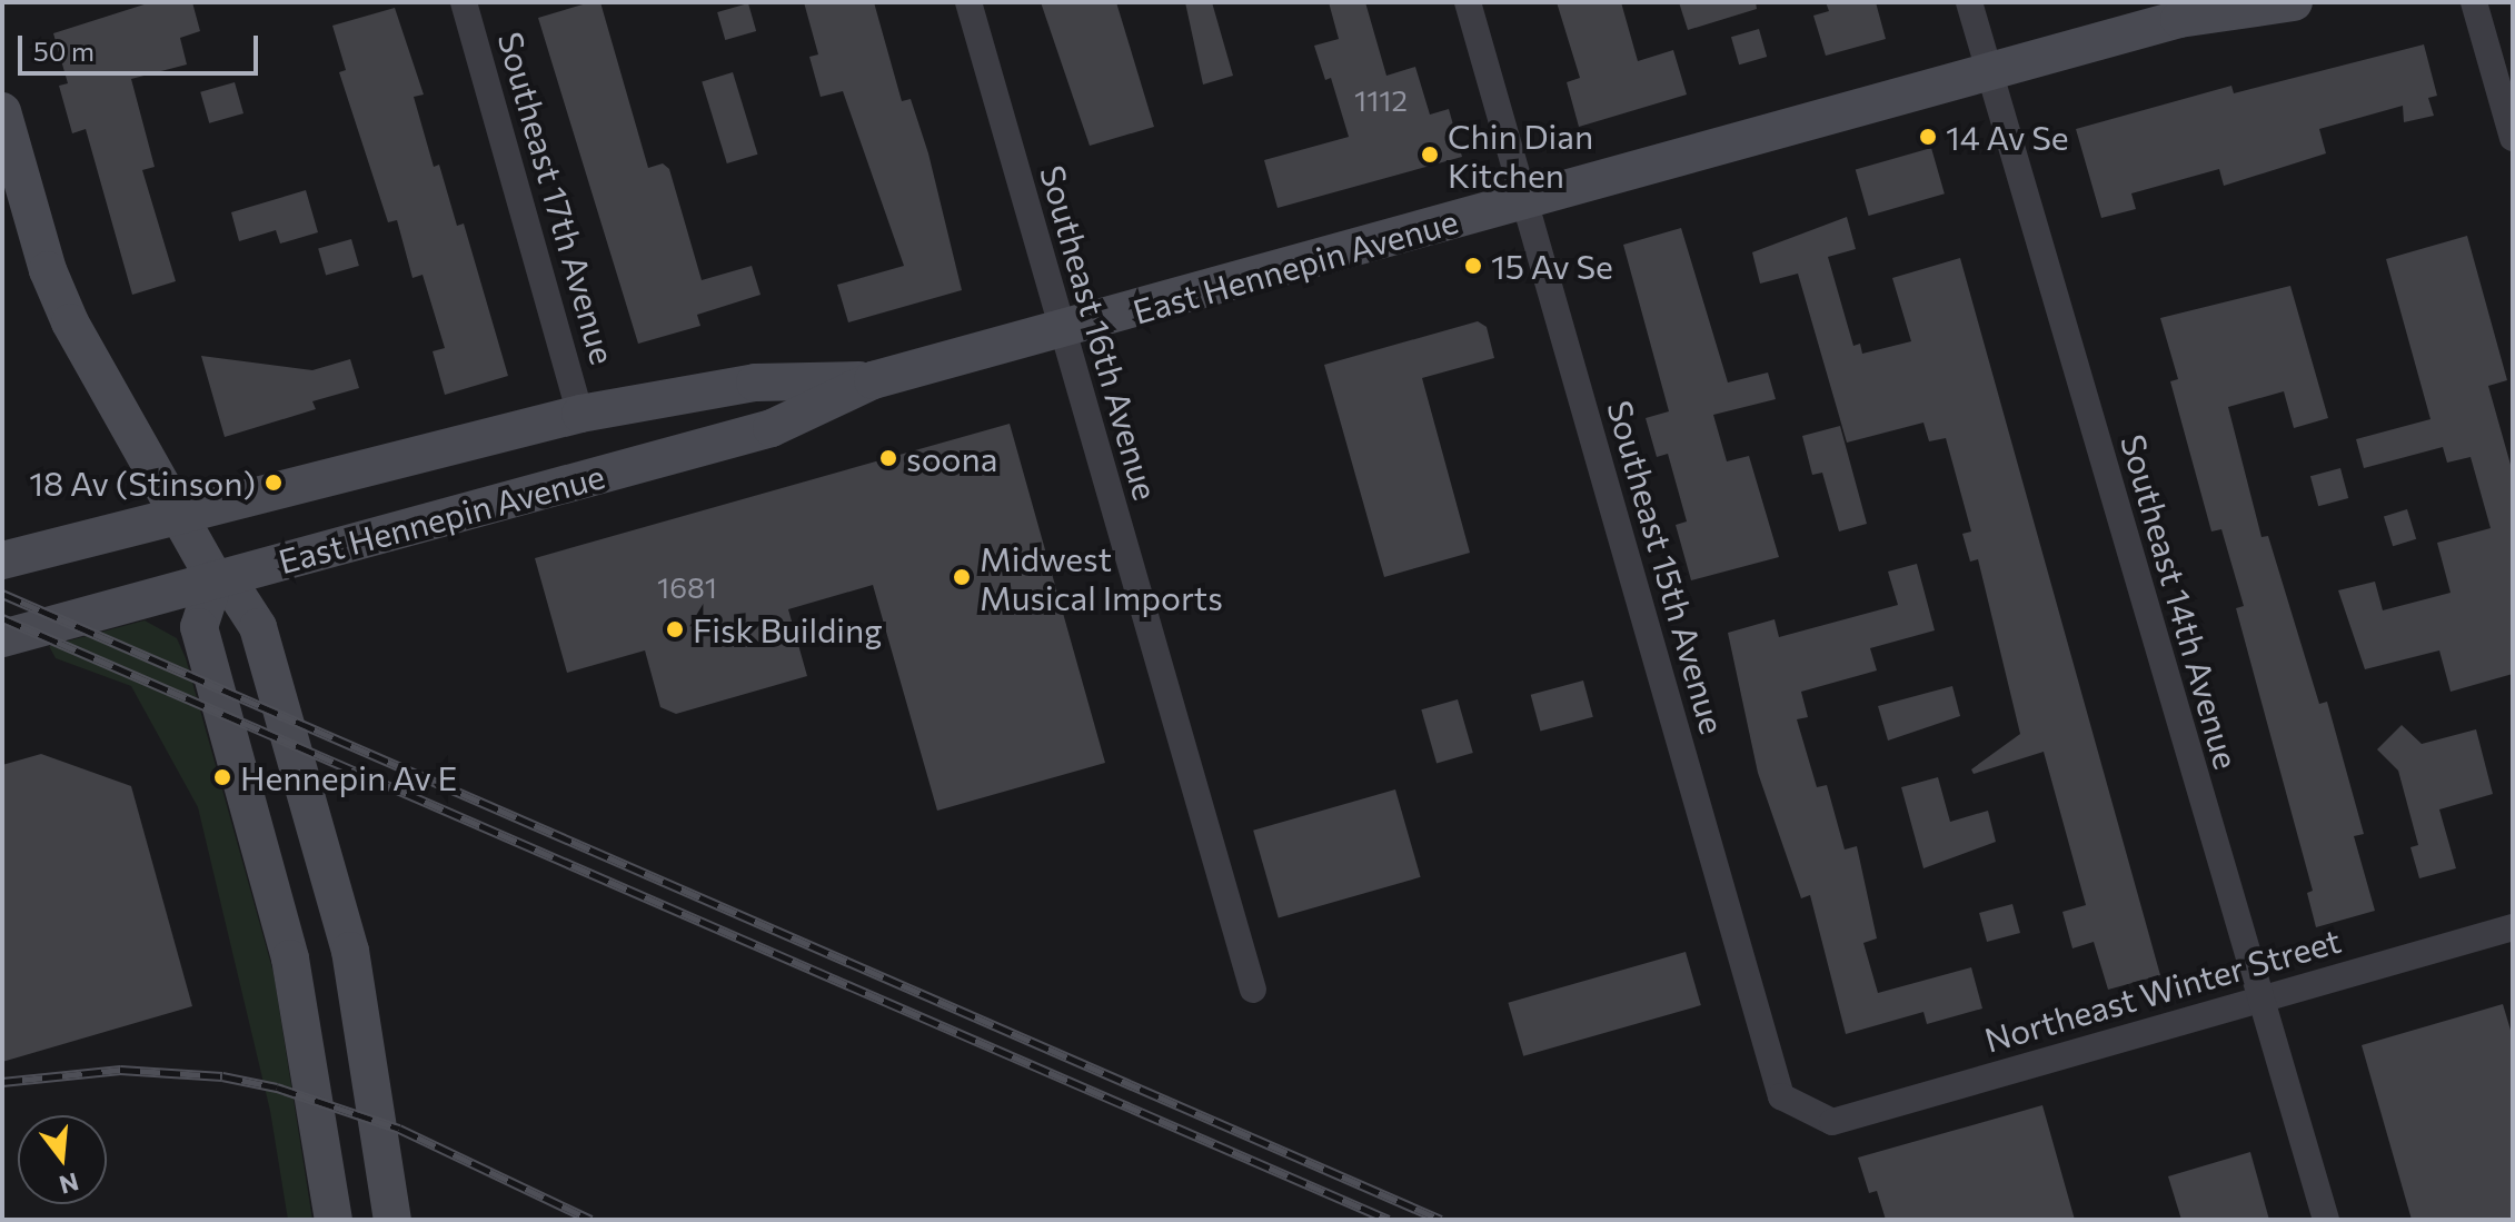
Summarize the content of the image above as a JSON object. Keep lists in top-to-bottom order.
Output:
{
  "streets": {
    "main road": ["East Hennepin Avenue"],
    "street": [
      "Southeast 17th Avenue",
      "Southeast 16th Avenue",
      "Southeast 15th Avenue",
      "Southeast 14th Avenue",
      "Northeast Winter Street"
    ]
  },
  "crossings": [
    ["Southeast 17th Avenue", "East Hennepin Avenue"],
    ["East Hennepin Avenue", "Southeast 16th Avenue"],
    ["East Hennepin Avenue", "Southeast 15th Avenue"],
    ["East Hennepin Avenue", "Southeast 14th Avenue"],
    ["Southeast 15th Avenue", "Northeast Winter Street"],
    ["Southeast 14th Avenue", "Northeast Winter Street"]
  ],
  "places": [
    "14 Av Se",
    "Chin Dian Kitchen",
    "15 Av Se",
    "soona",
    "18 Av (Stinson)",
    "Midwest Musical Imports",
    "Fisk Building",
    "Hennepin Av E"
  ],
  "house_numbers": ["1112", "1681"],
  "scale_bar": "50 m",
  "north": "bottom"
}
